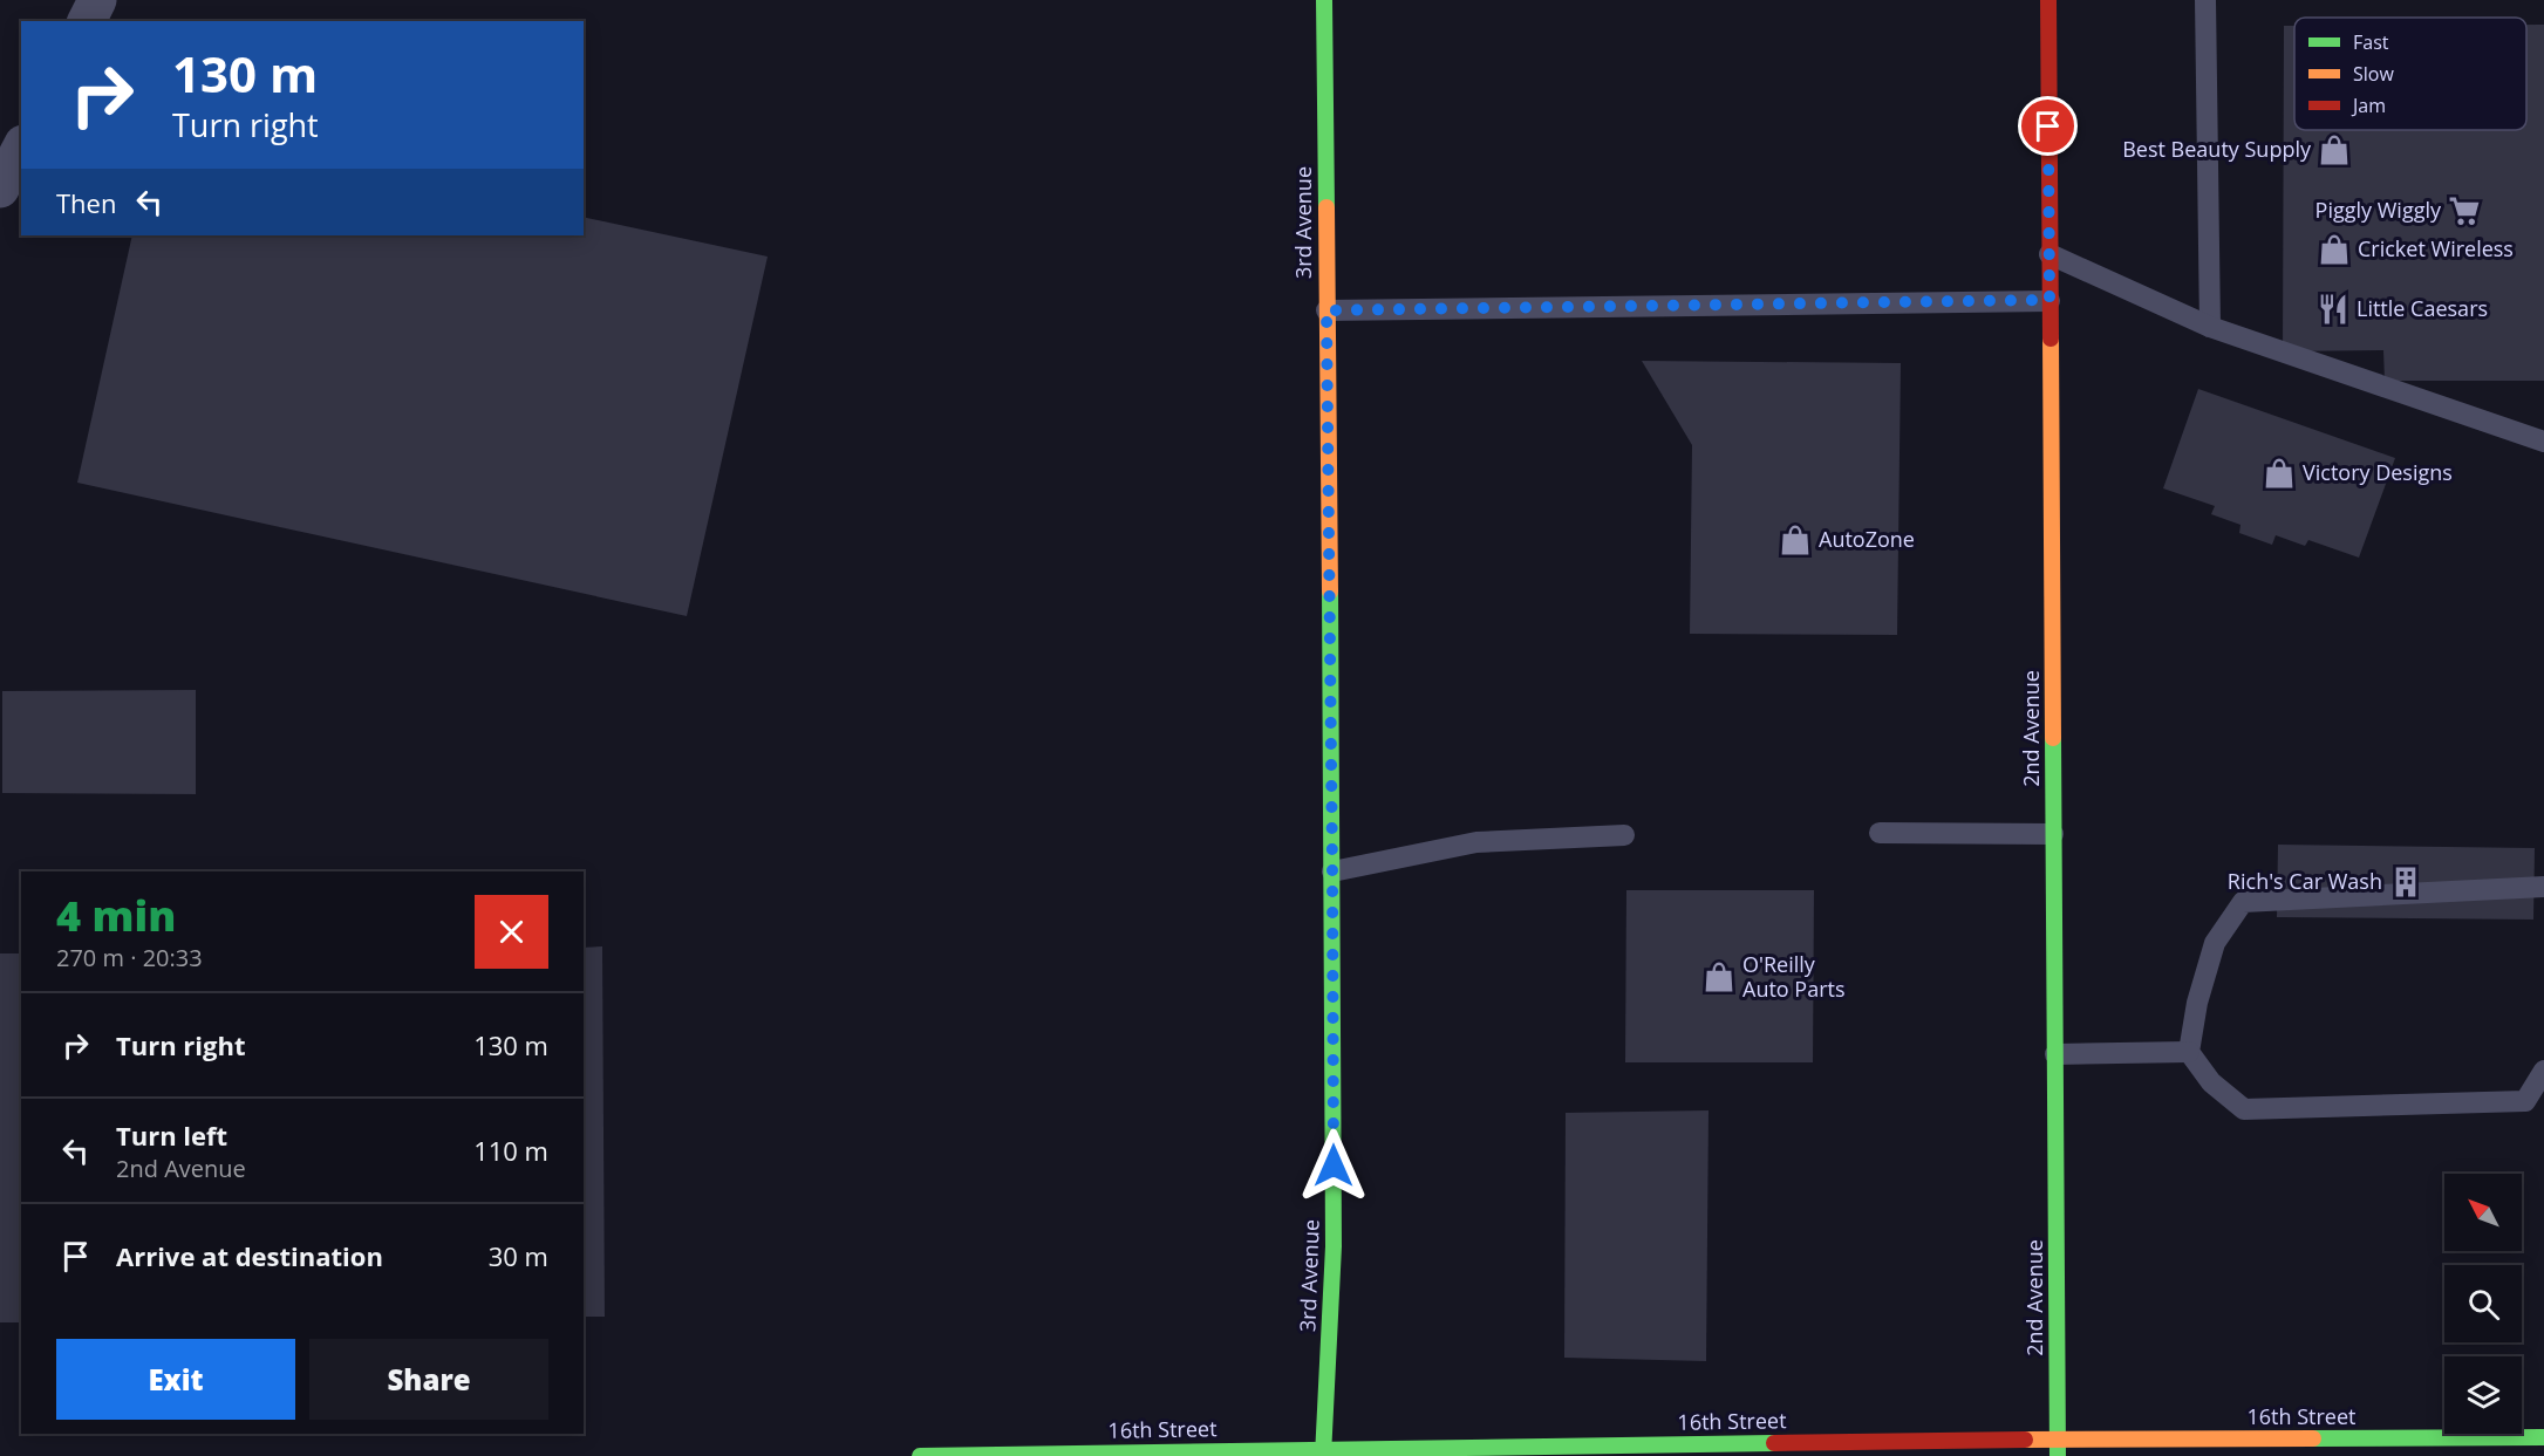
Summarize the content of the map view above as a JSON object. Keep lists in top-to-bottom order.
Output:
{
  "streets": {
    "street": ["3rd Avenue", "2nd Avenue", "16th Street"]
  },
  "crossings": [
    ["3rd Avenue", "16th Street"],
    ["2nd Avenue", "16th Street"]
  ],
  "places": {
    "shop": [
      "Best Beauty Supply",
      "Cricket Wireless",
      "Victory Designs",
      "AutoZone",
      "O'Reilly Auto Parts"
    ],
    "supermarket": ["Piggly Wiggly"],
    "restaurant": ["Little Caesars"],
    "building": ["Rich's Car Wash"]
  },
  "legend": ["Fast", "Slow", "Jam"],
  "north": "top left",
  "page": {
    "turn": ["130 m", "Turn right"],
    "then": "Then",
    "heading": ["4 min", "270 m · 20:33"],
    "list": [
      {
        "name": "Turn right",
        "value": "130 m"
      },
      {
        "name": "Turn left",
        "note": "2nd Avenue",
        "value": "110 m"
      },
      {
        "name": "Arrive at destination",
        "value": "30 m"
      }
    ],
    "buttons": ["Exit", "Share"]
  }
}
